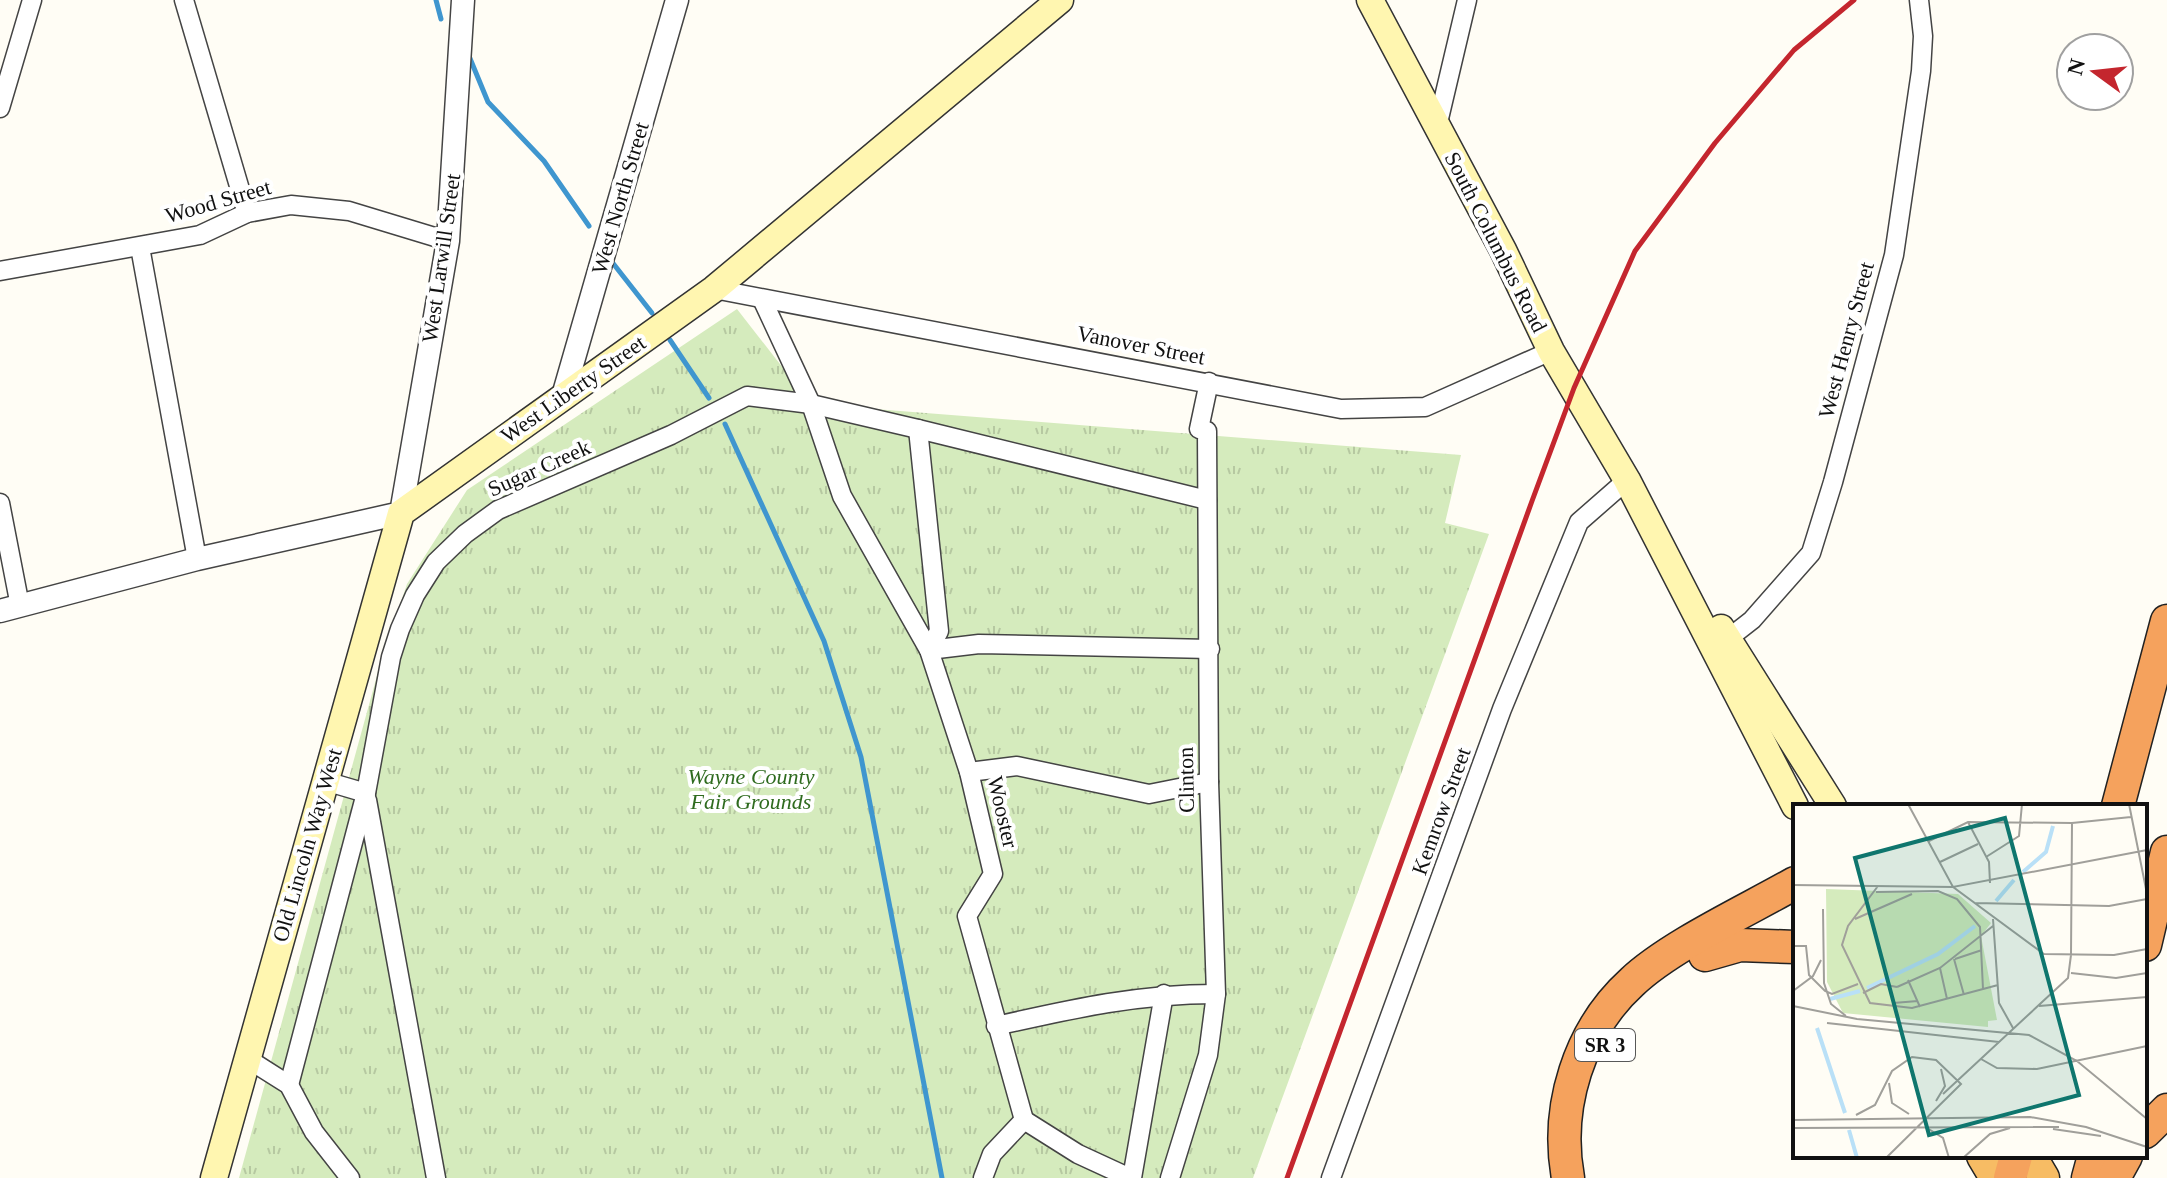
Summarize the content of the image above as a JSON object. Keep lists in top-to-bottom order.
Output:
{
  "streets": {
    "highway": ["SR 3"],
    "main road": ["South Columbus Road", "West Liberty Street", "Old Lincoln Way West"],
    "street": [
      "West North Street",
      "Wood Street",
      "West Larwill Street",
      "West Henry Street",
      "Vanover Street",
      "Sugar Creek",
      "Clinton",
      "Kemrow Street",
      "Wooster"
    ]
  },
  "crossings": [
    ["West North Street", "West Liberty Street"],
    ["Wood Street", "West Larwill Street"],
    ["South Columbus Road", "West Henry Street"],
    ["South Columbus Road", "Vanover Street"],
    ["South Columbus Road", "Kemrow Street"],
    ["West Larwill Street", "West Liberty Street"],
    ["West Larwill Street", "Old Lincoln Way West"],
    ["Vanover Street", "West Liberty Street"],
    ["Vanover Street", "Clinton"],
    ["Vanover Street", "Wooster"],
    ["West Liberty Street", "Old Lincoln Way West"],
    ["Sugar Creek", "Clinton"],
    ["Sugar Creek", "Wooster"]
  ],
  "parks": ["Wayne County Fair Grounds"],
  "north": "left"
}
